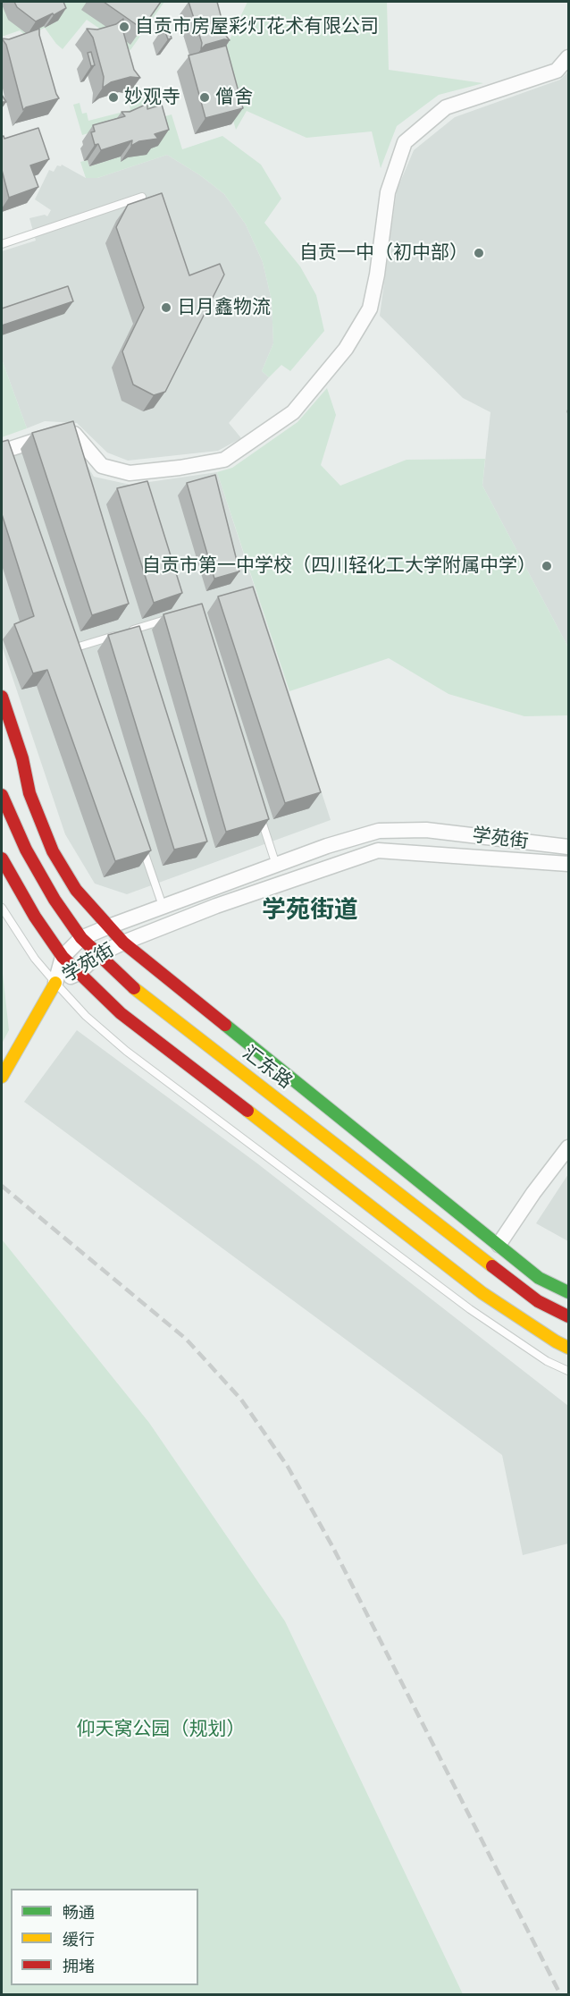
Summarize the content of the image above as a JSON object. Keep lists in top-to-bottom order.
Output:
{
  "streets": {
    "main road": ["汇东路"],
    "street": ["学苑街"]
  },
  "crossings": [
    ["学苑街", "汇东路"]
  ],
  "districts": ["学苑街道"],
  "parks": ["仰天窝公园（规划）"],
  "places": [
    "自贡市房屋彩灯花术有限公司",
    "妙观寺",
    "僧舍",
    "自贡一中（初中部）",
    "日月鑫物流",
    "自贡市第一中学校（四川轻化工大学附属中学）"
  ],
  "legend": ["畅通", "缓行", "拥堵"]
}
